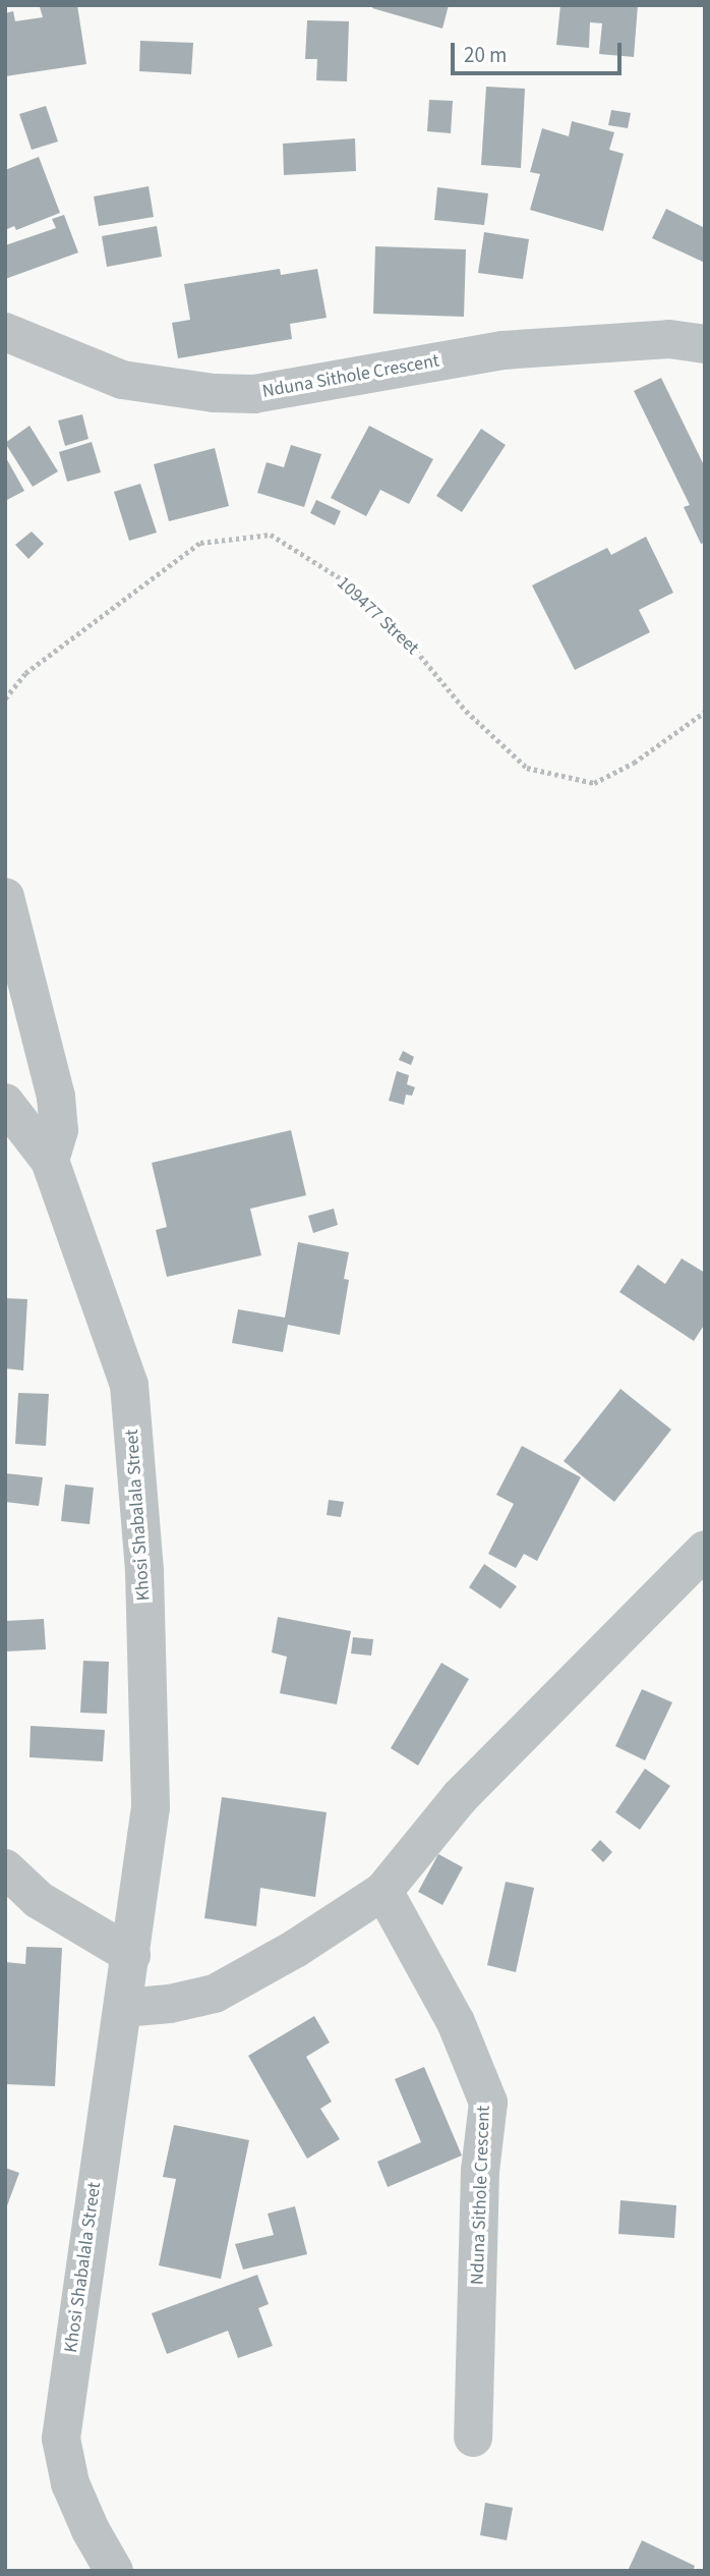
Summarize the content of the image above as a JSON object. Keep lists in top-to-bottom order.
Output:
{
  "streets": {
    "street": ["Nduna Sithole Crescent", "Khosi Shabalala Street"],
    "path": ["109477 Street"]
  },
  "scale_bar": "20 m"
}
